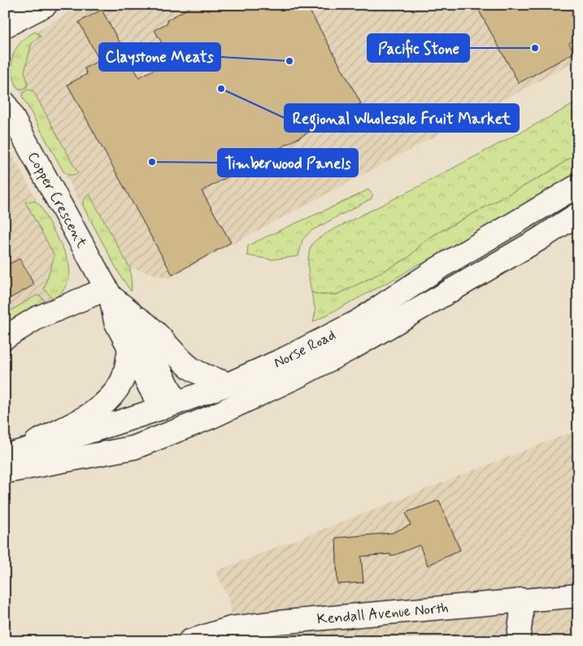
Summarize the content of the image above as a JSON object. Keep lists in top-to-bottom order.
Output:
{
  "streets": {
    "street": ["Copper Crescent", "Norse Road", "Kendall Avenue North"]
  },
  "crossings": [
    ["Copper Crescent", "Norse Road"]
  ],
  "places": [
    "Pacific Stone",
    "Claystone Meats",
    "Regional Wholesale Fruit Market",
    "Timberwood Panels"
  ]
}
